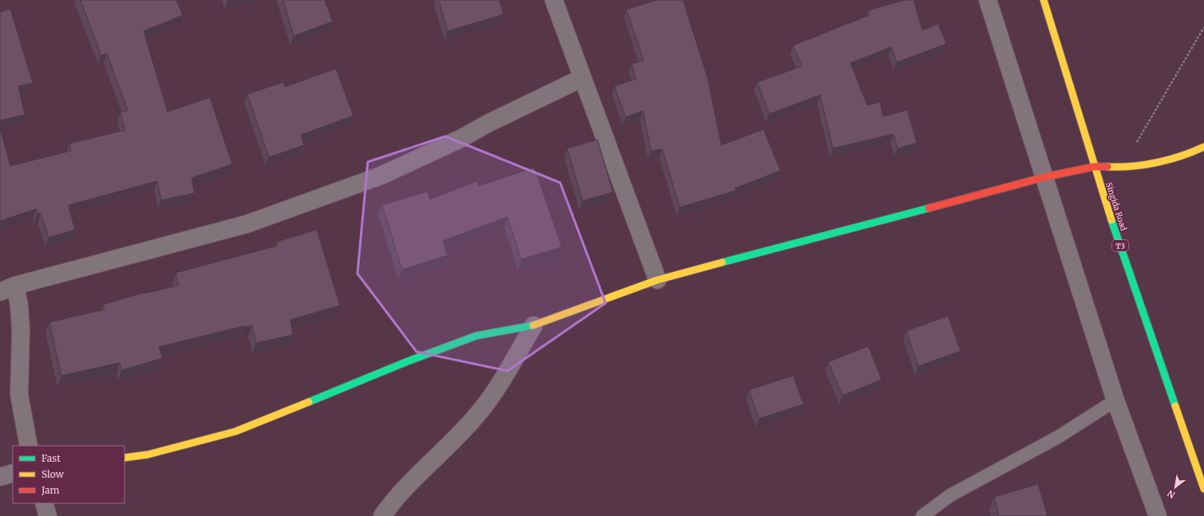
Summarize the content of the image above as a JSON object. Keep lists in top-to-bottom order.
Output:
{
  "streets": {
    "main road": ["Singida Road", "T3"]
  },
  "legend": ["Fast", "Slow", "Jam"],
  "north": "bottom left"
}
